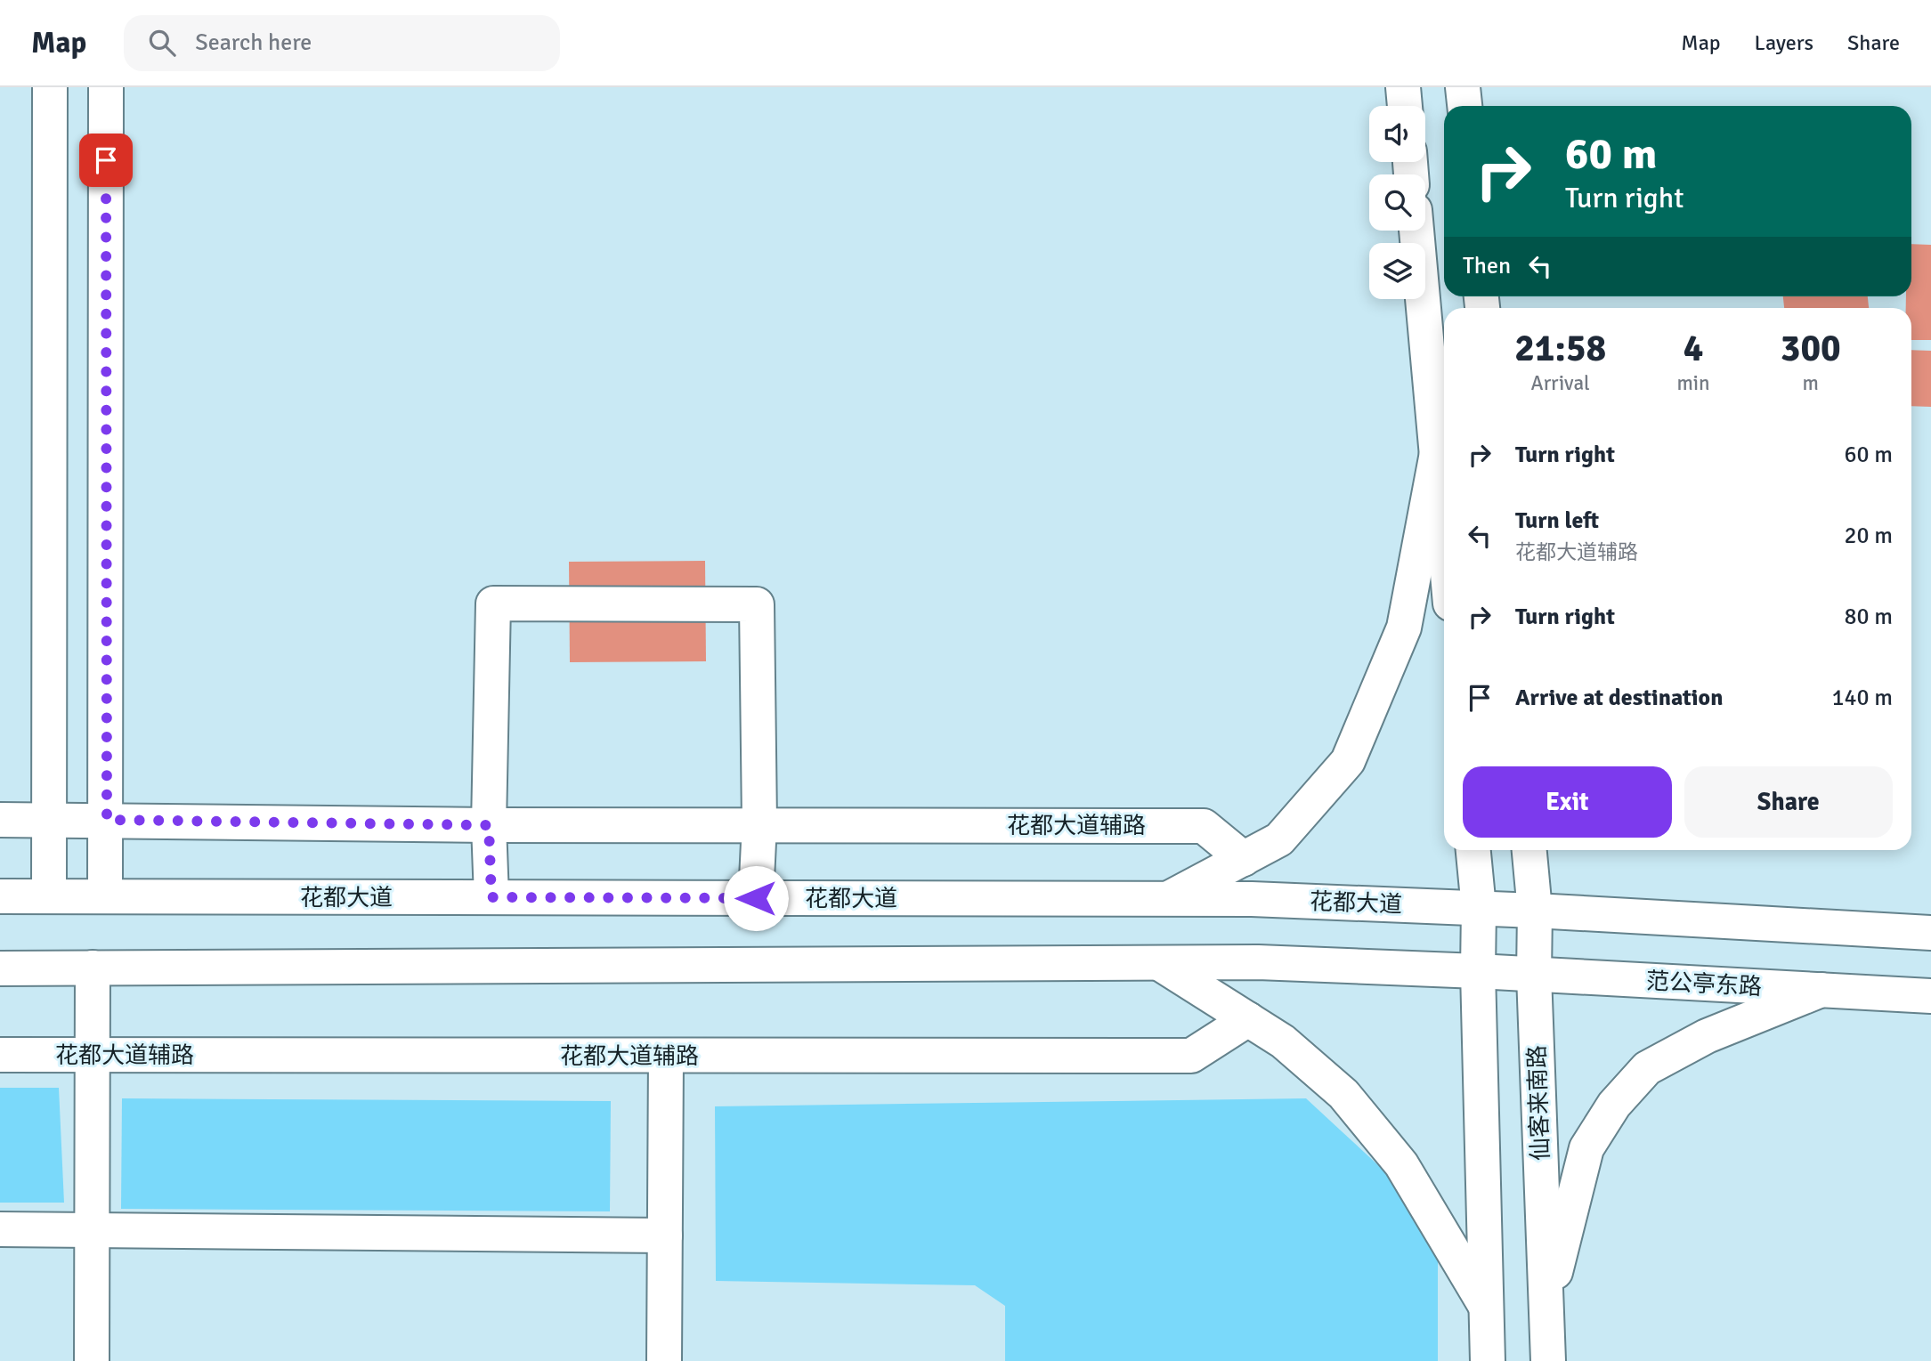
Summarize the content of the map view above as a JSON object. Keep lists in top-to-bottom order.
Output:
{
  "streets": {
    "main road": [
      "花都大道辅路",
      "花都大道",
      "范公亭东路",
      "仙客来南路"
    ]
  },
  "crossings": [
    ["范公亭东路", "仙客来南路"]
  ],
  "page": {
    "header": "Map",
    "search": "Search here",
    "nav": ["Map", "Layers", "Share"],
    "turn": ["60 m", "Turn right"],
    "then": "Then",
    "eta": [
      "21:58",
      "Arrival",
      "4",
      "min",
      "300",
      "m"
    ],
    "list": [
      {
        "name": "Turn right",
        "value": "60 m"
      },
      {
        "name": "Turn left",
        "note": "花都大道辅路",
        "value": "20 m"
      },
      {
        "name": "Turn right",
        "value": "80 m"
      },
      {
        "name": "Arrive at destination",
        "value": "140 m"
      }
    ],
    "buttons": ["Exit", "Share"]
  }
}
